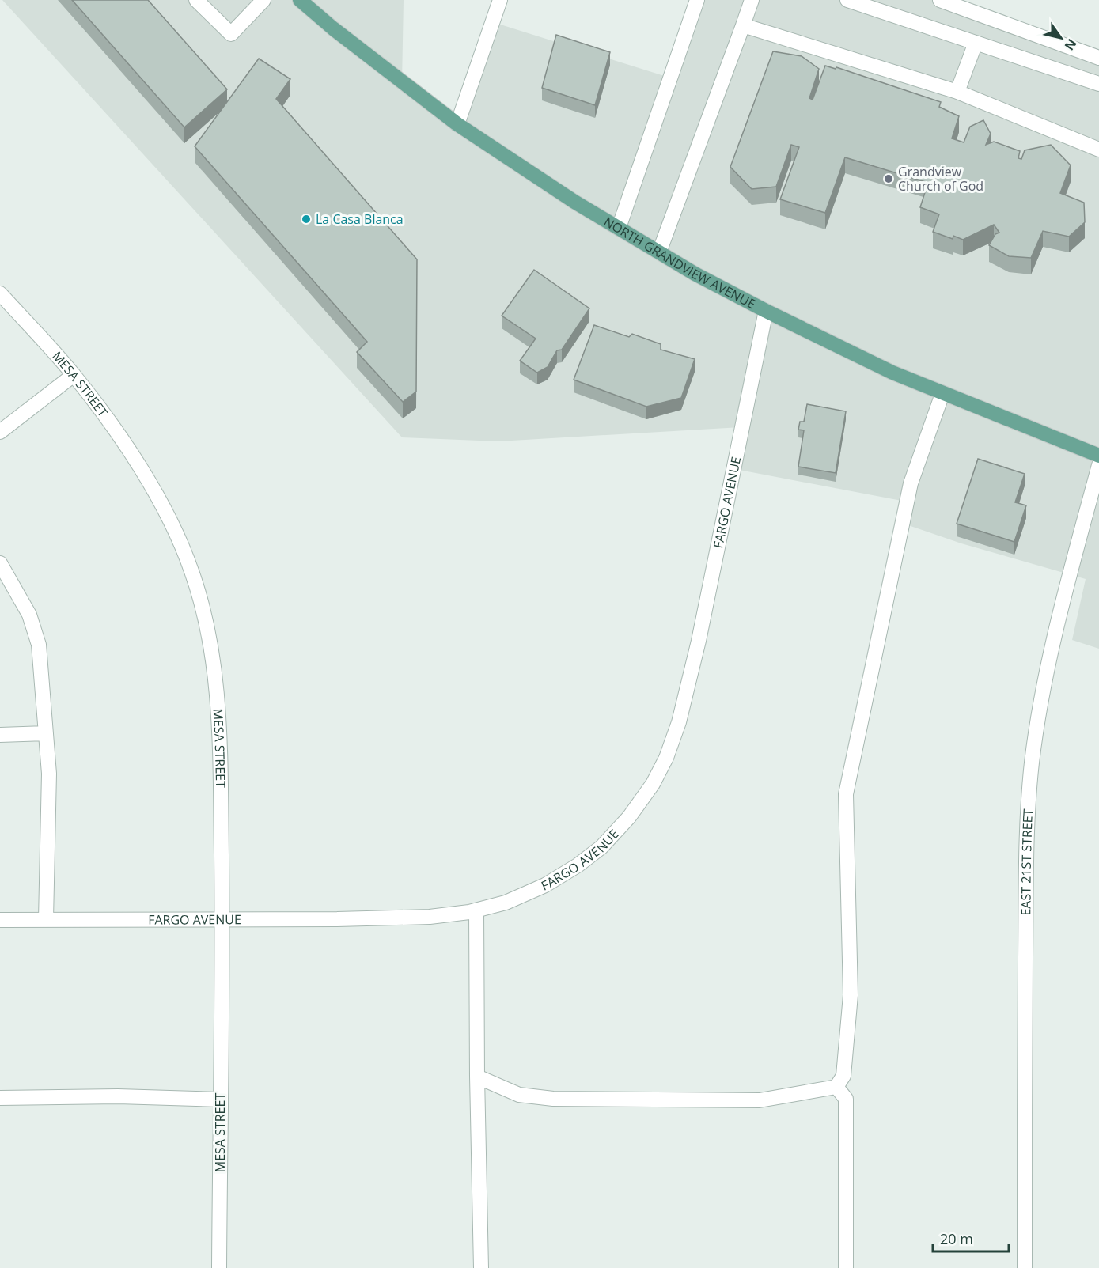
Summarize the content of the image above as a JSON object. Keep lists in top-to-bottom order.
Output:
{
  "streets": {
    "main road": ["NORTH GRANDVIEW AVENUE"],
    "street": ["MESA STREET", "FARGO AVENUE", "EAST 21ST STREET"]
  },
  "crossings": [
    ["NORTH GRANDVIEW AVENUE", "FARGO AVENUE"],
    ["MESA STREET", "FARGO AVENUE"]
  ],
  "places": ["Grandview Church of God", "La Casa Blanca"],
  "scale_bar": "20 m",
  "north": "bottom right"
}
